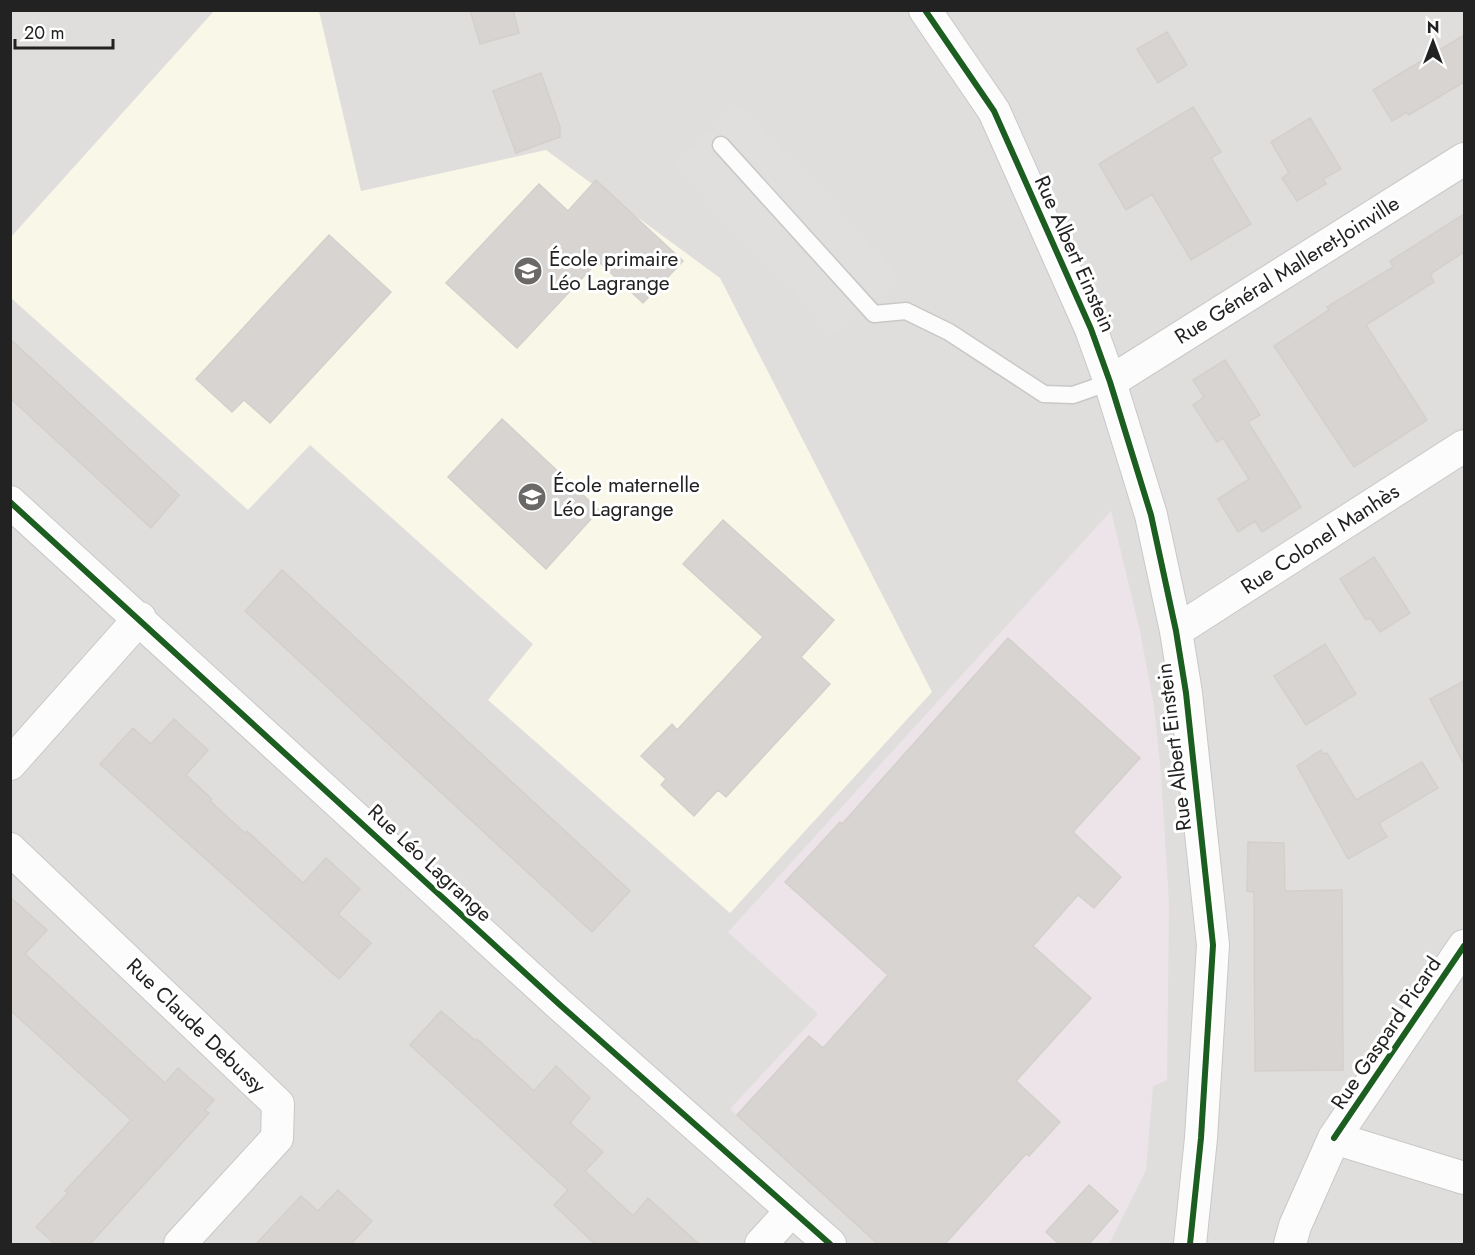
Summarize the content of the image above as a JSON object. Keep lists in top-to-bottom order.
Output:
{
  "streets": {
    "street": [
      "Rue Albert Einstein",
      "Rue Général Malleret-Joinville",
      "Rue Colonel Manhès",
      "Rue Léo Lagrange",
      "Rue Claude Debussy",
      "Rue Gaspard Picard"
    ]
  },
  "crossings": [
    ["Rue Albert Einstein", "Rue Général Malleret-Joinville"],
    ["Rue Albert Einstein", "Rue Colonel Manhès"]
  ],
  "places": {
    "school or university": ["École primaire Léo Lagrange", "École maternelle Léo Lagrange"]
  },
  "scale_bar": "20 m",
  "north": "top"
}
